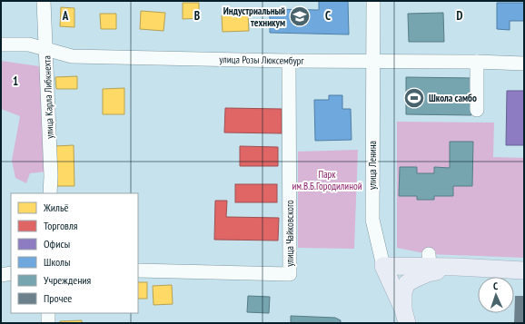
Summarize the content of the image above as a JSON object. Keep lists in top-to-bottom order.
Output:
{
  "streets": {
    "main road": ["улица Ленина"],
    "street": ["улица Розы Люксембург", "улица Карла Либкнехта", "улица Чайковского"]
  },
  "crossings": [
    ["улица Розы Люксембург", "улица Карла Либкнехта"],
    ["улица Розы Люксембург", "улица Ленина"],
    ["улица Розы Люксембург", "улица Чайковского"]
  ],
  "parks": ["Парк им.В.Б.Городилиной"],
  "places": {
    "school or university": ["Индустриальный техникум"],
    "sports": ["Школа самбо"]
  },
  "legend": [
    "Жильё",
    "Торговля",
    "Офисы",
    "Школы",
    "Учреждения",
    "Прочее"
  ],
  "north": "top",
  "grid": {
    "columns": [
      "A",
      "B",
      "C",
      "D"
    ],
    "rows": ["1"]
  }
}
